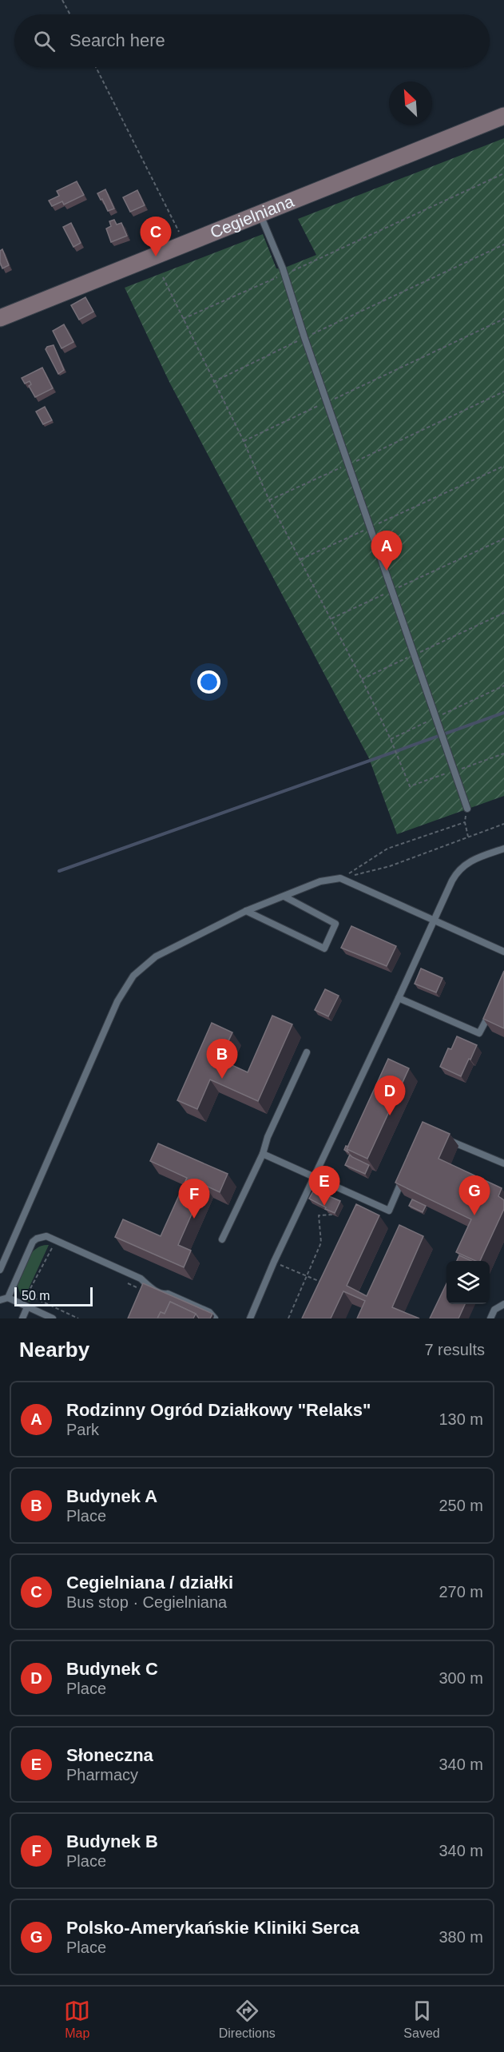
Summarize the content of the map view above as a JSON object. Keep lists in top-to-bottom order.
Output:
{
  "streets": {
    "street": ["Cegielniana"]
  },
  "scale_bar": "50 m",
  "north": "top left",
  "page": {
    "search": "Search here",
    "pins": [
      "C",
      "A",
      "B",
      "D",
      "E",
      "G",
      "F"
    ],
    "scale": "50 m",
    "heading": ["Nearby", "7 results"],
    "list": [
      {
        "mark": "A",
        "name": "Rodzinny Ogród Działkowy \"Relaks\"",
        "note": "Park",
        "value": "130 m"
      },
      {
        "mark": "B",
        "name": "Budynek A",
        "note": "Place",
        "value": "250 m"
      },
      {
        "mark": "C",
        "name": "Cegielniana / działki",
        "note": "Bus stop · Cegielniana",
        "value": "270 m"
      },
      {
        "mark": "D",
        "name": "Budynek C",
        "note": "Place",
        "value": "300 m"
      },
      {
        "mark": "E",
        "name": "Słoneczna",
        "note": "Pharmacy",
        "value": "340 m"
      },
      {
        "mark": "F",
        "name": "Budynek B",
        "note": "Place",
        "value": "340 m"
      },
      {
        "mark": "G",
        "name": "Polsko-Amerykańskie Kliniki Serca",
        "note": "Place",
        "value": "380 m"
      }
    ],
    "nav": ["Map", "Directions", "Saved"]
  }
}
